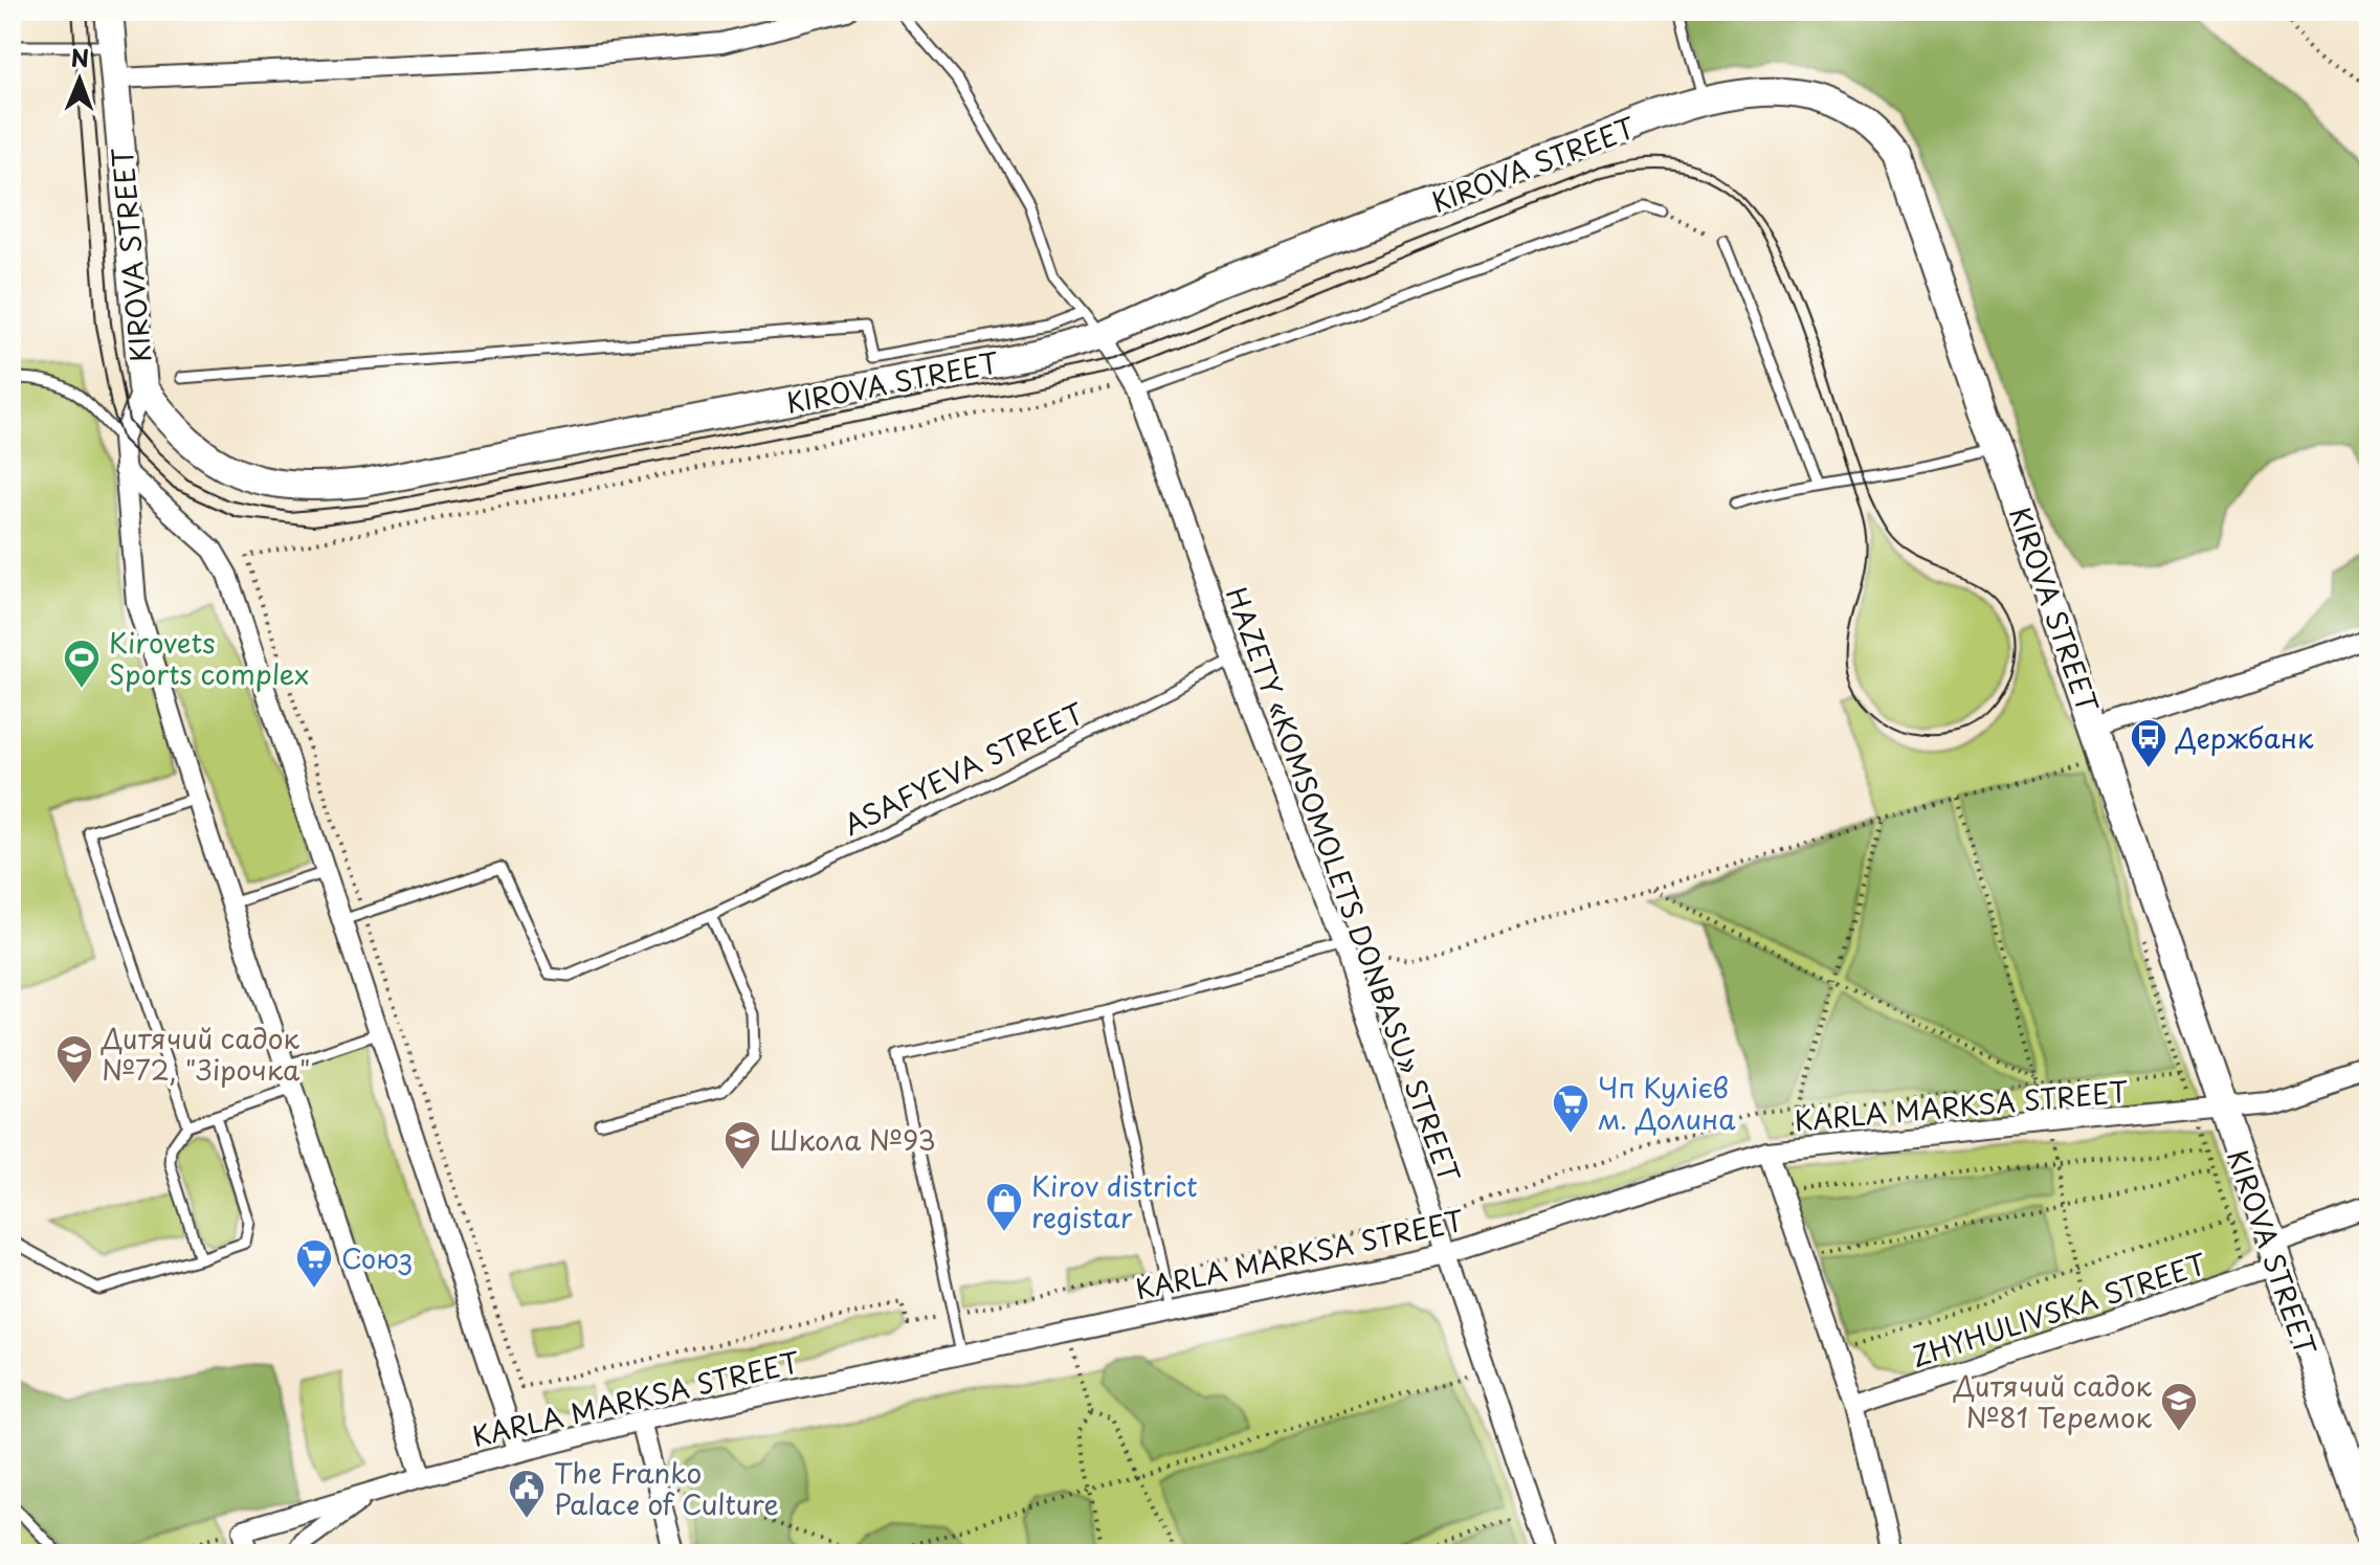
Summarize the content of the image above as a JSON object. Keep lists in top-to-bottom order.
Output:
{
  "streets": {
    "main road": ["KIROVA STREET"],
    "street": ["HAZETY «KOMSOMOLETS DONBASU» STREET", "KARLA MARKSA STREET", "ZHYHULIVSKA STREET"],
    "lane": ["ASAFYEVA STREET"]
  },
  "crossings": [
    ["KIROVA STREET", "HAZETY «KOMSOMOLETS DONBASU» STREET"],
    ["KIROVA STREET", "KARLA MARKSA STREET"],
    ["KIROVA STREET", "ZHYHULIVSKA STREET"],
    ["ASAFYEVA STREET", "HAZETY «KOMSOMOLETS DONBASU» STREET"],
    ["HAZETY «KOMSOMOLETS DONBASU» STREET", "KARLA MARKSA STREET"]
  ],
  "places": {
    "sports": ["Kirovets Sports complex"],
    "bus stop": ["Держбанк"],
    "school or university": ["Дитячий садок №72, \"Зірочка\"", "Школа №93", "Дитячий садок №81 Теремок"],
    "supermarket": ["Чп Кулієв м. Долина", "Союз"],
    "shop": ["Kirov district registar"],
    "public building": ["The Franko Palace of Culture"]
  },
  "north": "top"
}
